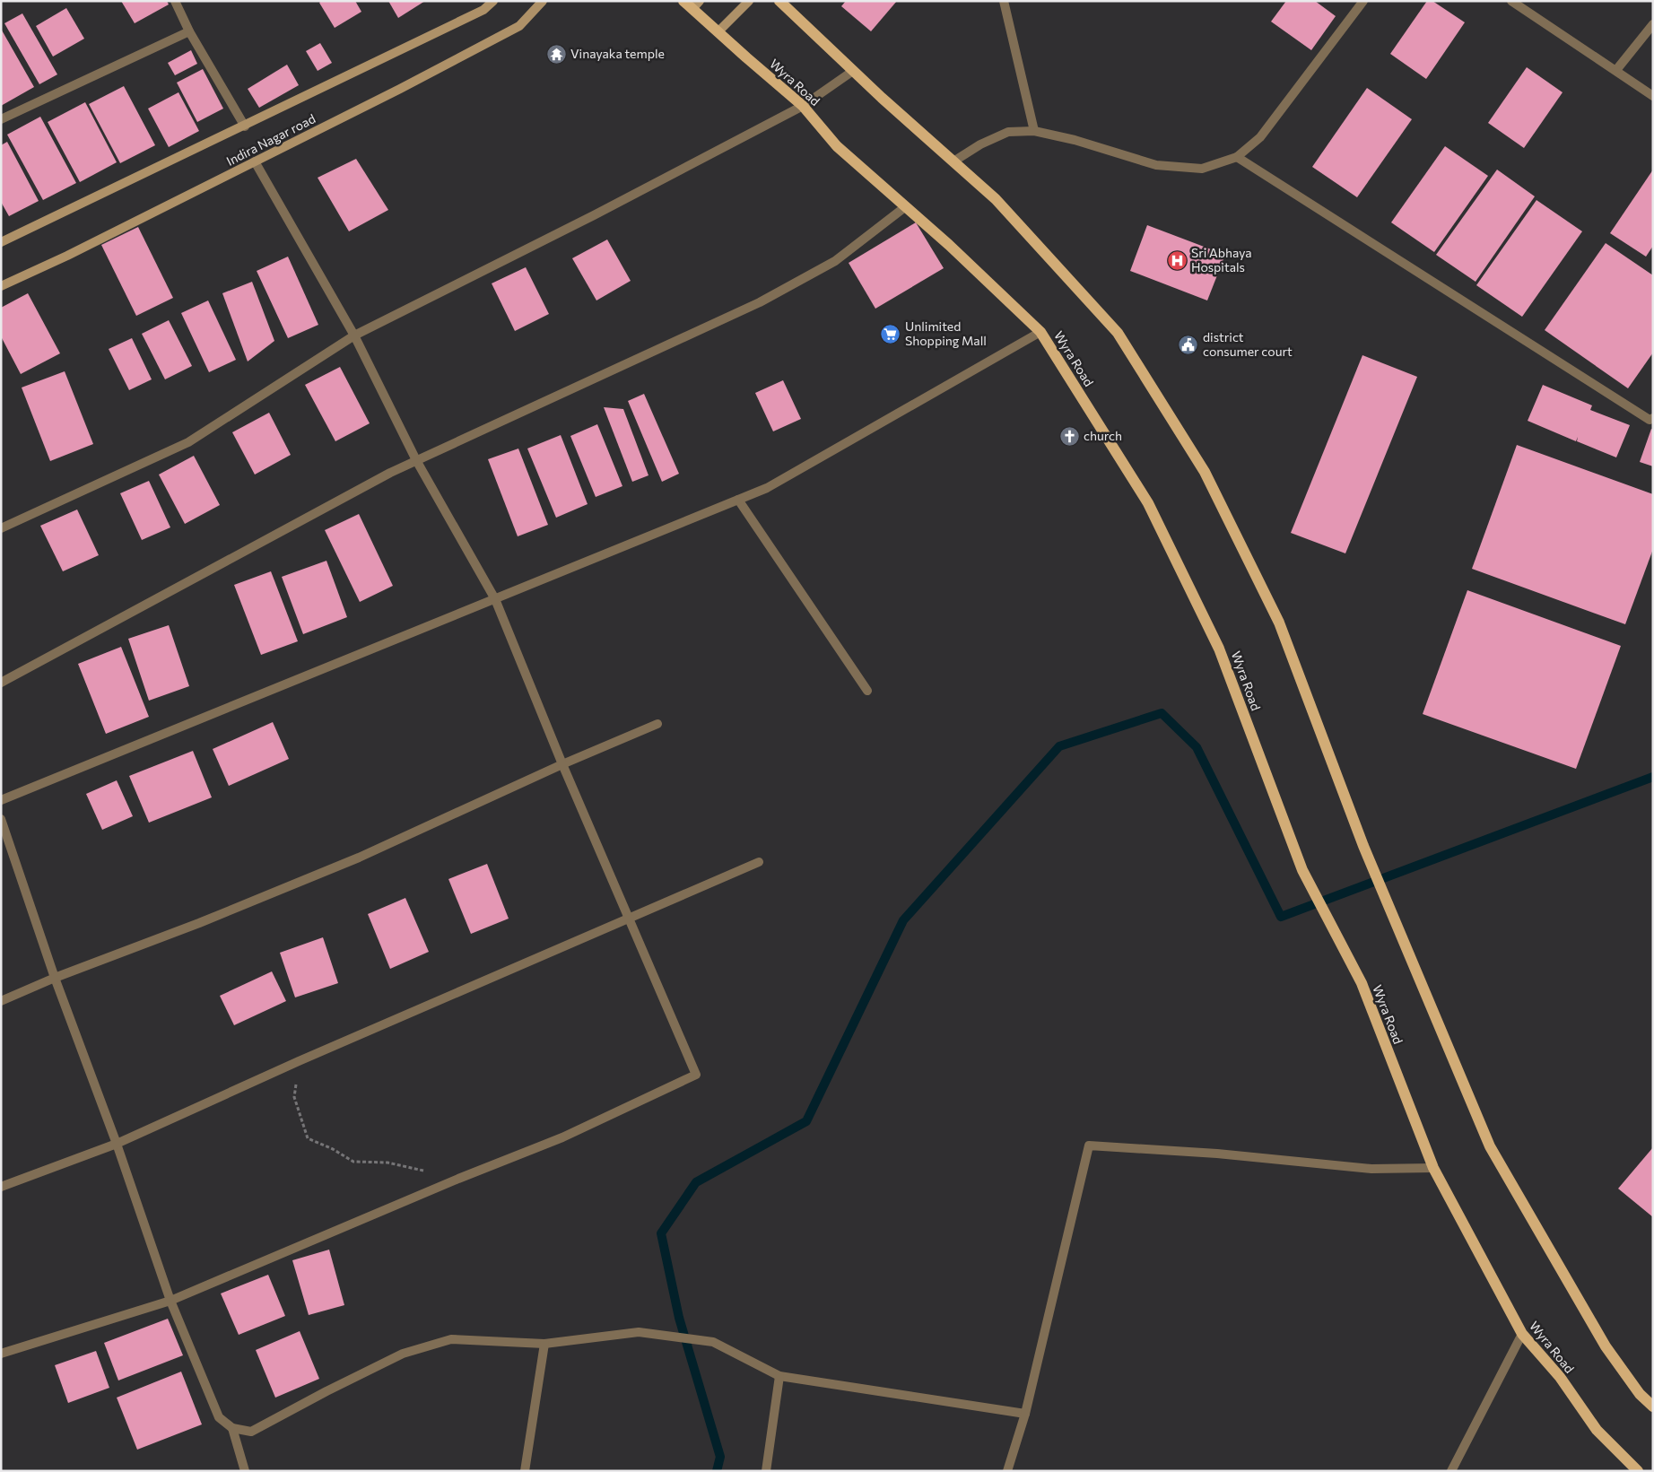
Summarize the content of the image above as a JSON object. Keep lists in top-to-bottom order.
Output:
{
  "streets": {
    "main road": ["Wyra Road"],
    "street": ["Indira Nagar road"]
  },
  "places": {
    "temple": ["Vinayaka temple"],
    "hospital": ["Sri Abhaya Hospitals"],
    "supermarket": ["Unlimited Shopping Mall"],
    "public building": ["district consumer court"],
    "church": ["church"]
  }
}
